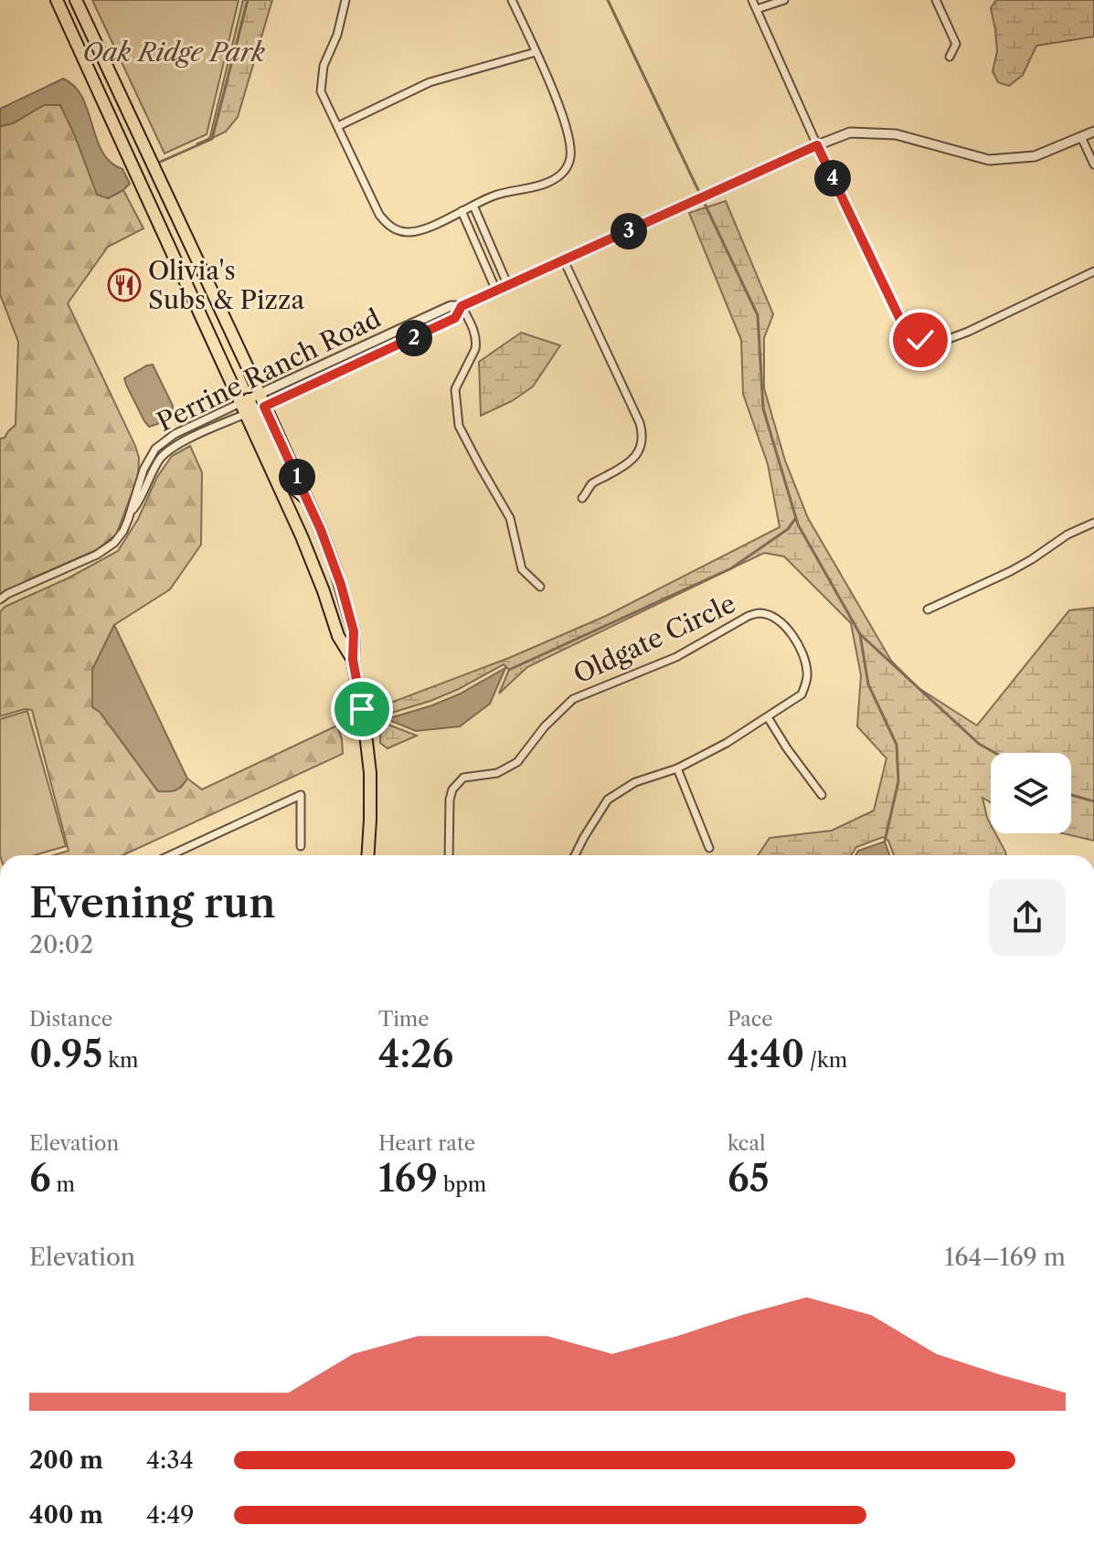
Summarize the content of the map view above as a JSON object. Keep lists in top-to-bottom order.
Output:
{
  "streets": {
    "street": ["Perrine Ranch Road", "Oldgate Circle"]
  },
  "parks": ["Oak Ridge Park"],
  "places": {
    "restaurant": ["Olivia's Subs & Pizza"]
  },
  "page": {
    "pins": [
      "4",
      "3",
      "2",
      "1"
    ],
    "heading": ["Evening run", "20:02"],
    "stats": [
      ["Distance", "0.95 km"],
      ["Time", "4:26"],
      ["Pace", "4:40 /km"],
      ["Elevation", "6 m"],
      ["Heart rate", "169 bpm"],
      ["kcal", "65"]
    ],
    "chart": ["Elevation", "164–169 m"],
    "list": [
      {
        "name": "200 m",
        "note": "4:34"
      },
      {
        "name": "400 m",
        "note": "4:49"
      }
    ]
  }
}
